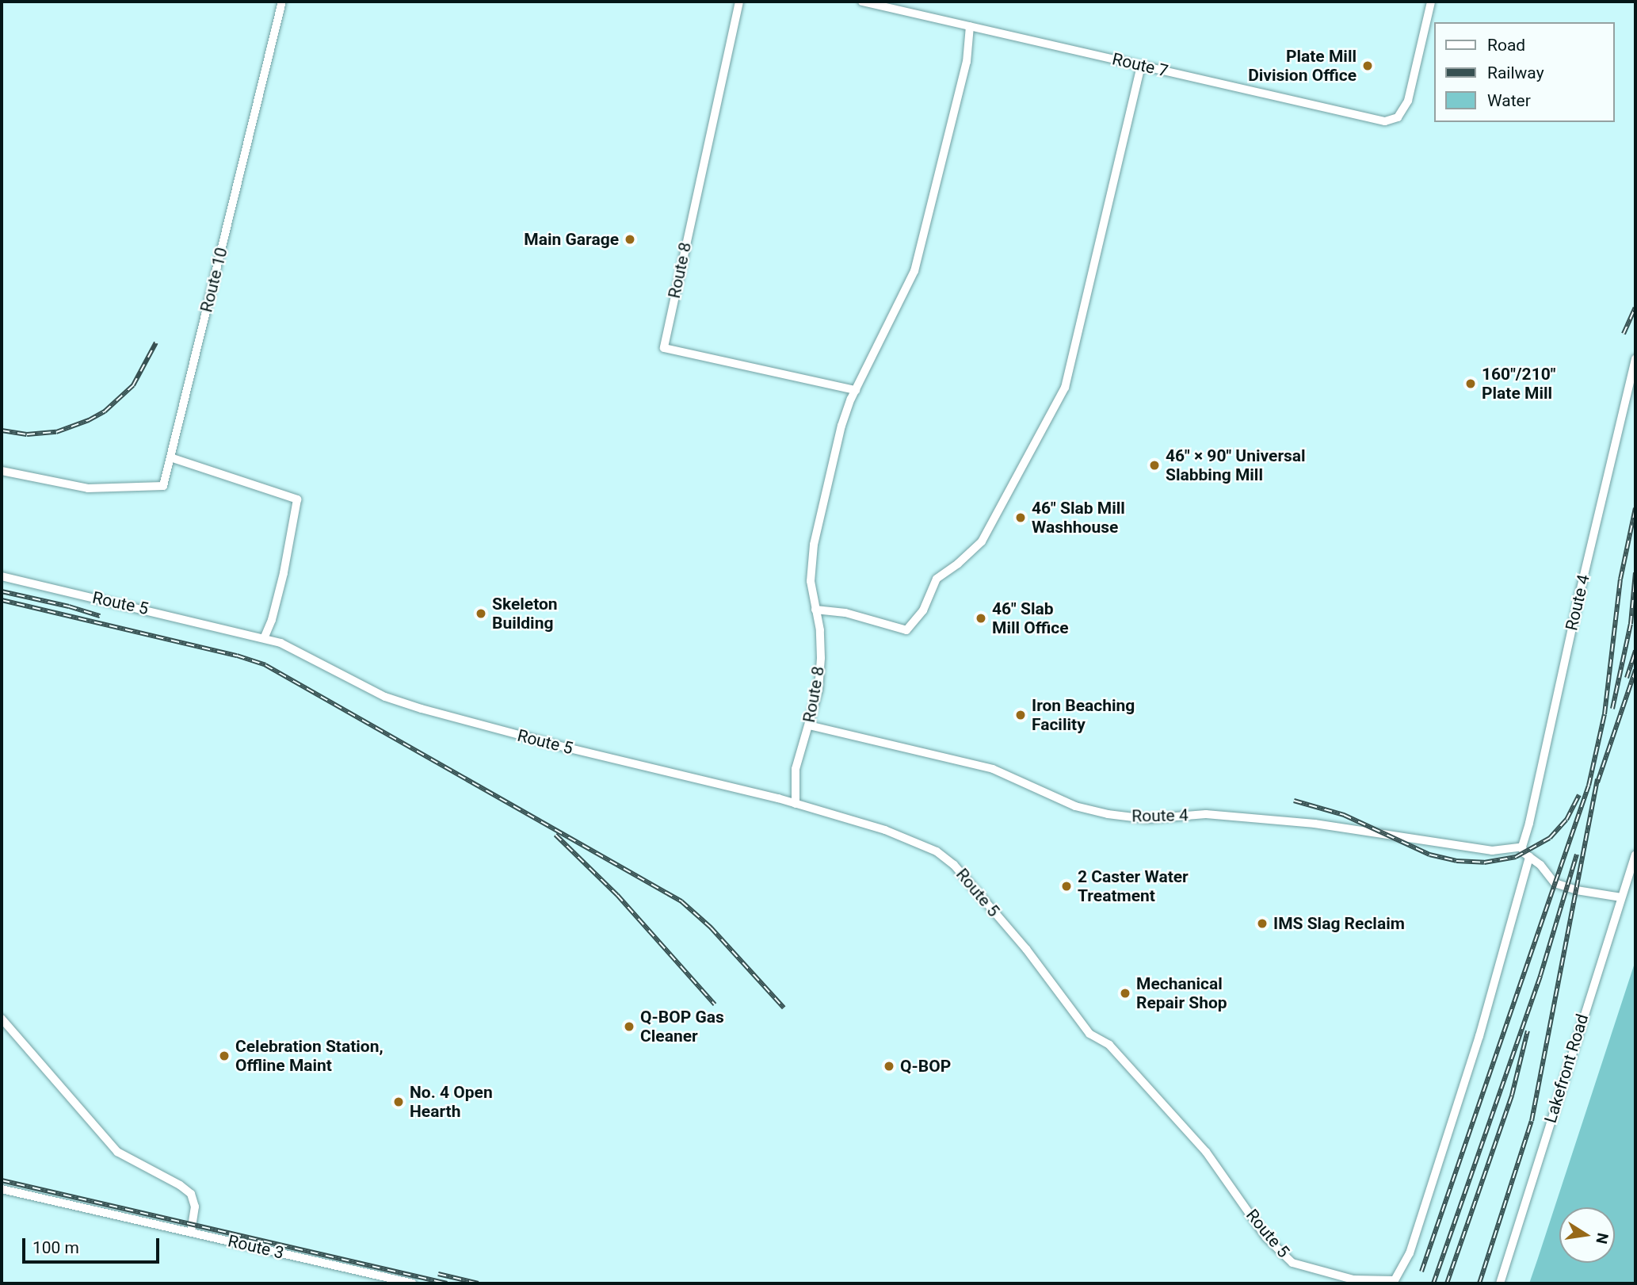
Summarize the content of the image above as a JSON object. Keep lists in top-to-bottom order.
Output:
{
  "streets": {
    "street": [
      "Route 7",
      "Route 8",
      "Route 10",
      "Route 4",
      "Route 5",
      "Lakefront Road",
      "Route 3"
    ]
  },
  "crossings": [
    ["Route 7", "Route 8"],
    ["Route 8", "Route 4"],
    ["Route 8", "Route 5"]
  ],
  "places": [
    "Plate Mill Division Office",
    "Main Garage",
    "160\"/210\" Plate Mill",
    "46\" × 90\" Universal Slabbing Mill",
    "46\" Slab Mill Washhouse",
    "Skeleton Building",
    "46\" Slab Mill Office",
    "Iron Beaching Facility",
    "2 Caster Water Treatment",
    "IMS Slag Reclaim",
    "Mechanical Repair Shop",
    "Q-BOP Gas Cleaner",
    "Celebration Station, Offline Maint",
    "Q-BOP",
    "No. 4 Open Hearth"
  ],
  "legend": ["Road", "Railway", "Water"],
  "scale_bar": "100 m",
  "north": "right"
}
